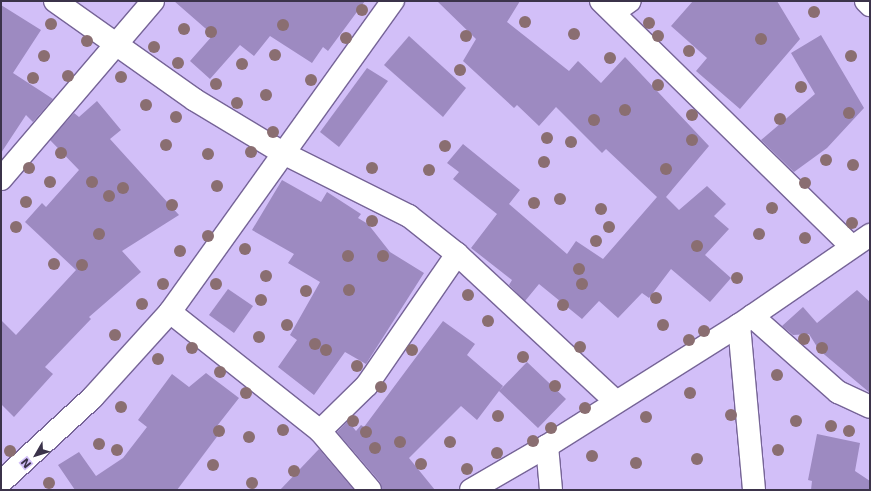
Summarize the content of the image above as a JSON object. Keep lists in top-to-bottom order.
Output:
{
  "north": "bottom left"
}
